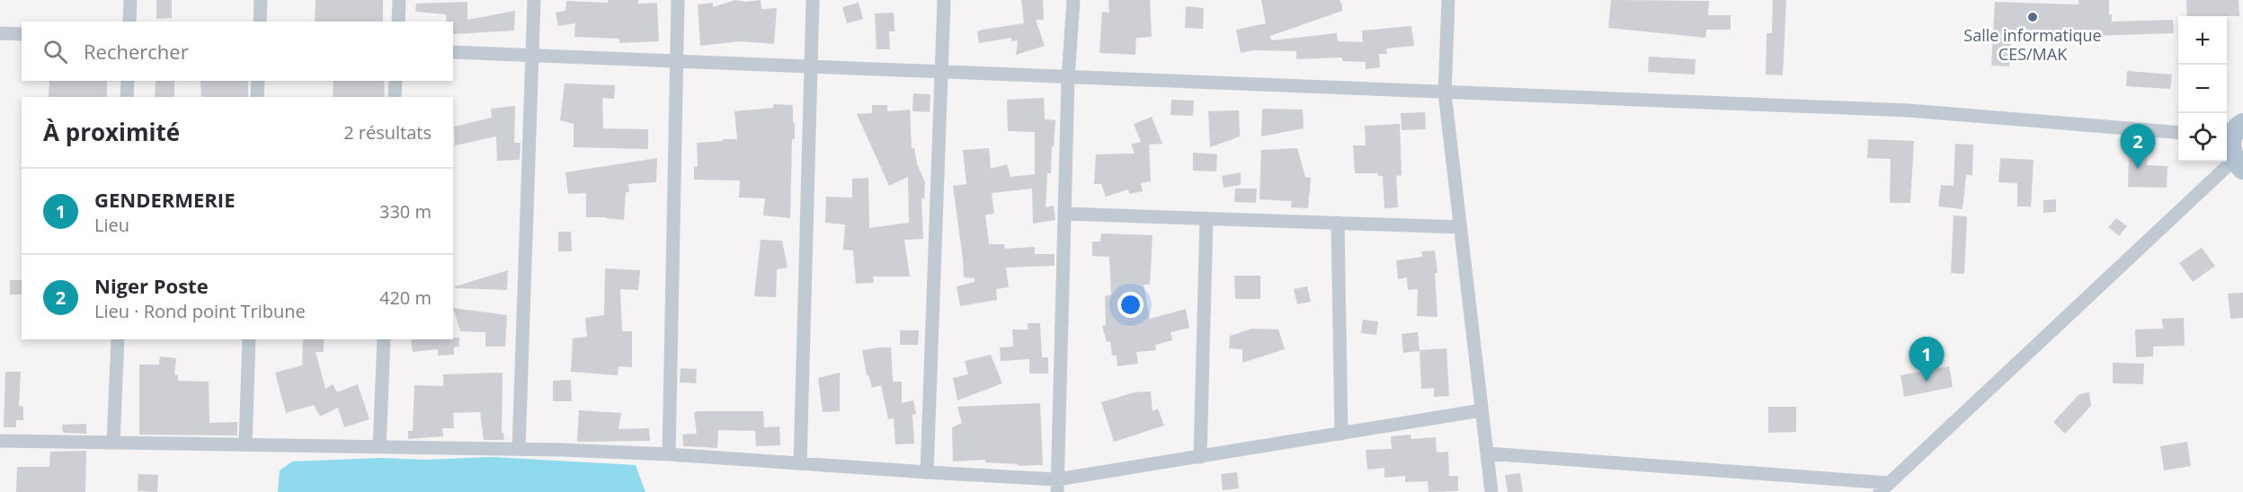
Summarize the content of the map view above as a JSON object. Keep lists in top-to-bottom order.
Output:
{
  "places": ["Salle informatique CES/MAK"],
  "page": {
    "map_buttons": ["+", "−"],
    "search": "Rechercher",
    "heading": ["À proximité", "2 résultats"],
    "pins": ["2", "1"],
    "list": [
      {
        "mark": "1",
        "name": "GENDERMERIE",
        "note": "Lieu",
        "value": "330 m"
      },
      {
        "mark": "2",
        "name": "Niger Poste",
        "note": "Lieu · Rond point Tribune",
        "value": "420 m"
      }
    ]
  }
}
